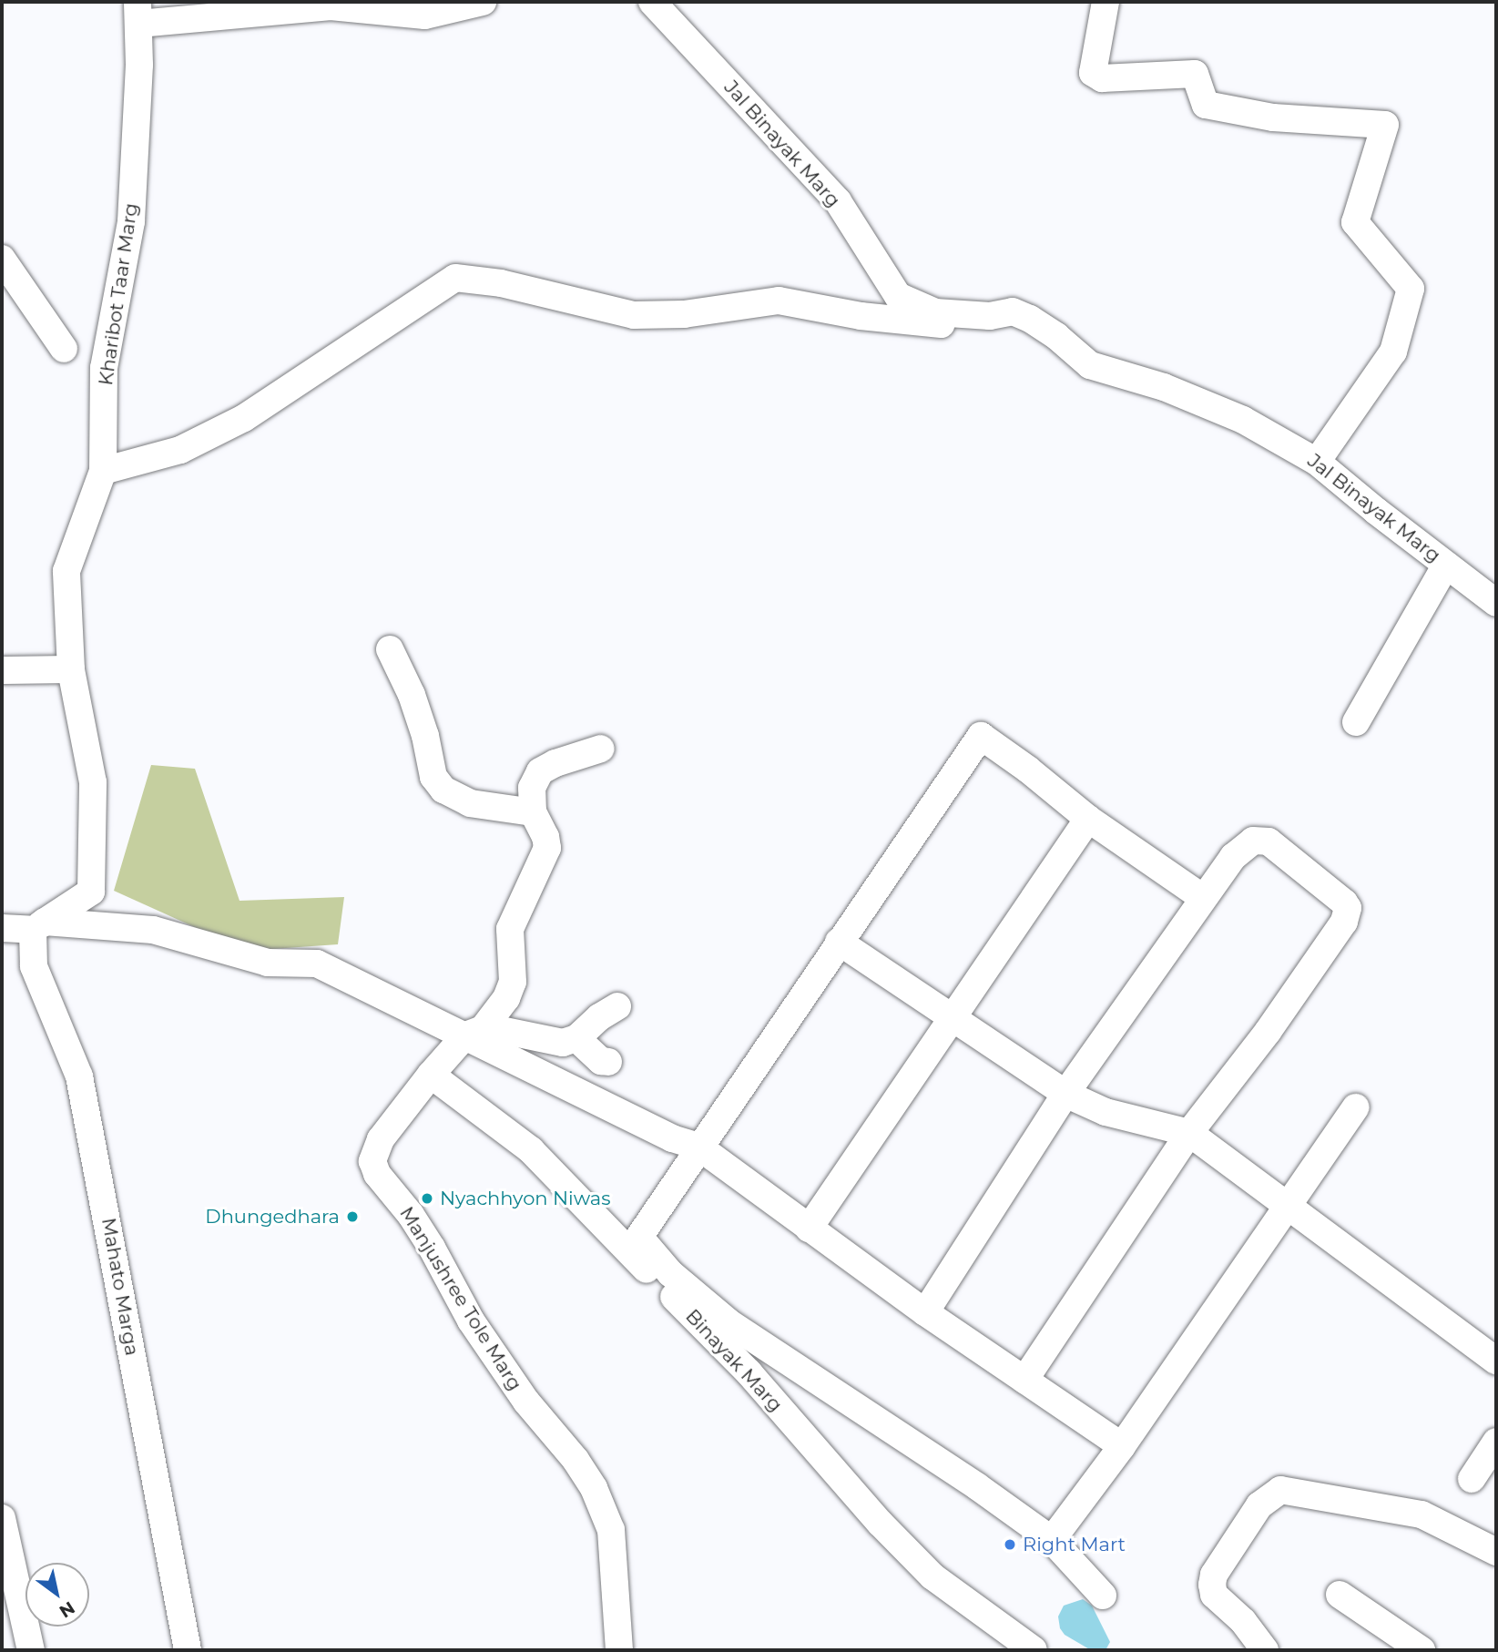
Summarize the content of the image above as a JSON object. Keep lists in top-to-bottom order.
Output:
{
  "streets": {
    "street": [
      "Jal Binayak Marg",
      "Kharibot Taar Marg",
      "Mahato Marga",
      "Manjushree Tole Marg",
      "Binayak Marg"
    ]
  },
  "crossings": [
    ["Kharibot Taar Marg", "Mahato Marga"],
    ["Manjushree Tole Marg", "Binayak Marg"]
  ],
  "places": ["Nyachhyon Niwas", "Dhungedhara", "Right Mart"],
  "north": "bottom right"
}
